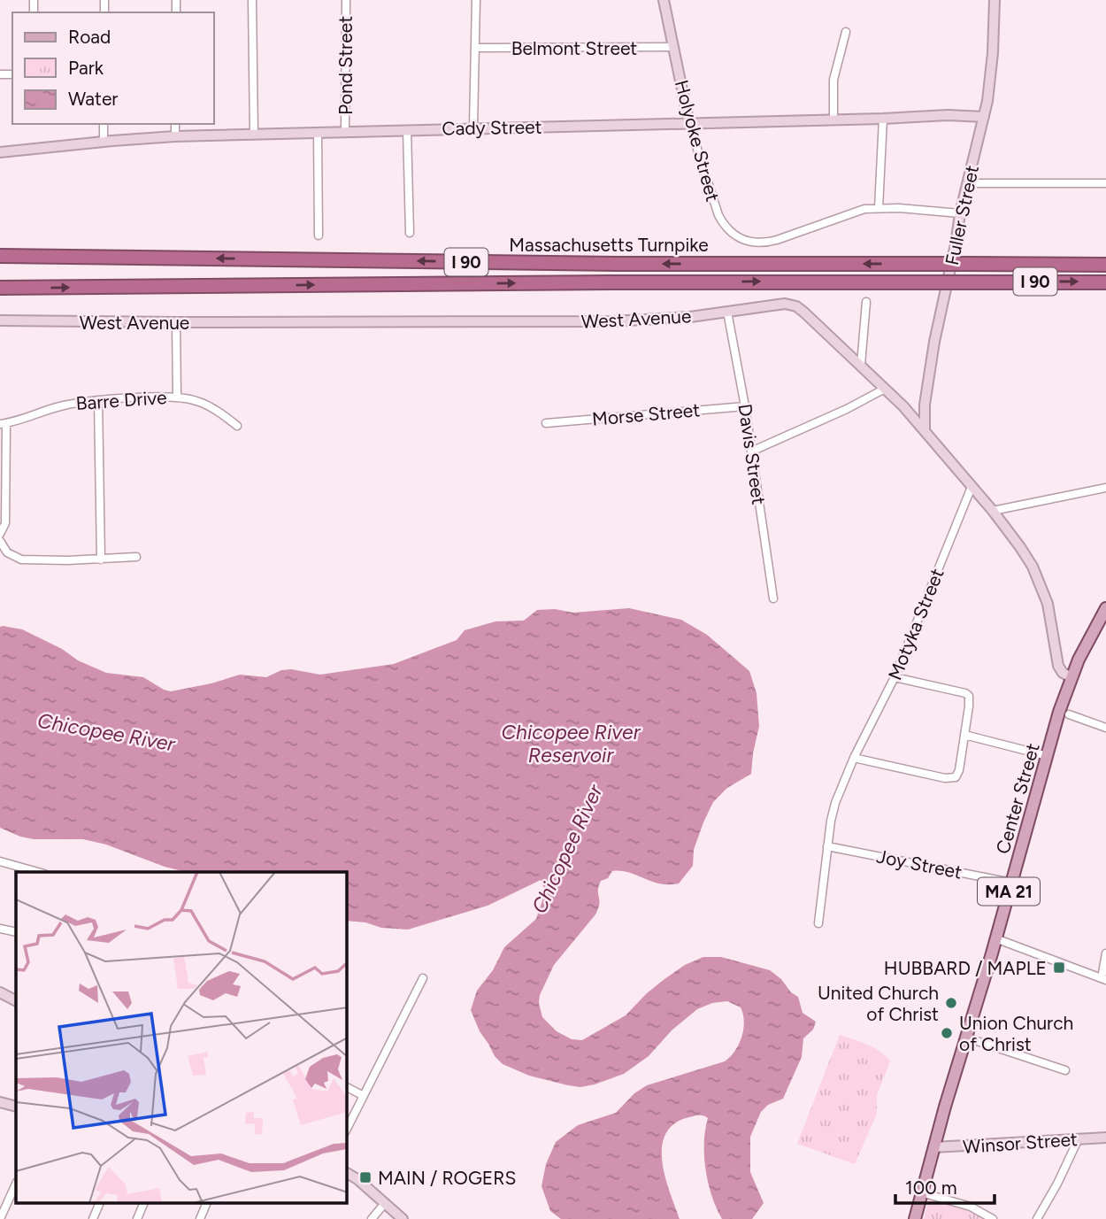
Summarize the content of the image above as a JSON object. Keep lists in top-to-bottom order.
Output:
{
  "streets": {
    "highway": ["Massachusetts Turnpike", "I 90"],
    "main road": [
      "Cady Street",
      "Holyoke Street",
      "Fuller Street",
      "West Avenue",
      "Center Street",
      "MA 21",
      "Winsor Street"
    ],
    "street": [
      "Belmont Street",
      "Pond Street",
      "Barre Drive",
      "Morse Street",
      "Davis Street",
      "Motyka Street",
      "Joy Street"
    ]
  },
  "crossings": [
    ["Belmont Street", "Holyoke Street"],
    ["Pond Street", "Cady Street"],
    ["Cady Street", "Holyoke Street"],
    ["Cady Street", "Fuller Street"],
    ["Fuller Street", "West Avenue"],
    ["West Avenue", "Davis Street"],
    ["West Avenue", "Motyka Street"],
    ["West Avenue", "Center Street"],
    ["Morse Street", "Davis Street"],
    ["Motyka Street", "Joy Street"],
    ["Center Street", "Joy Street"],
    ["Center Street", "Winsor Street"]
  ],
  "water": ["Chicopee River", "Chicopee River Reservoir"],
  "places": {
    "transit": ["HUBBARD / MAPLE", "MAIN / ROGERS"],
    "other": ["United Church of Christ", "Union Church of Christ"]
  },
  "legend": ["Road", "Park", "Water"],
  "scale_bar": "100 m"
}
